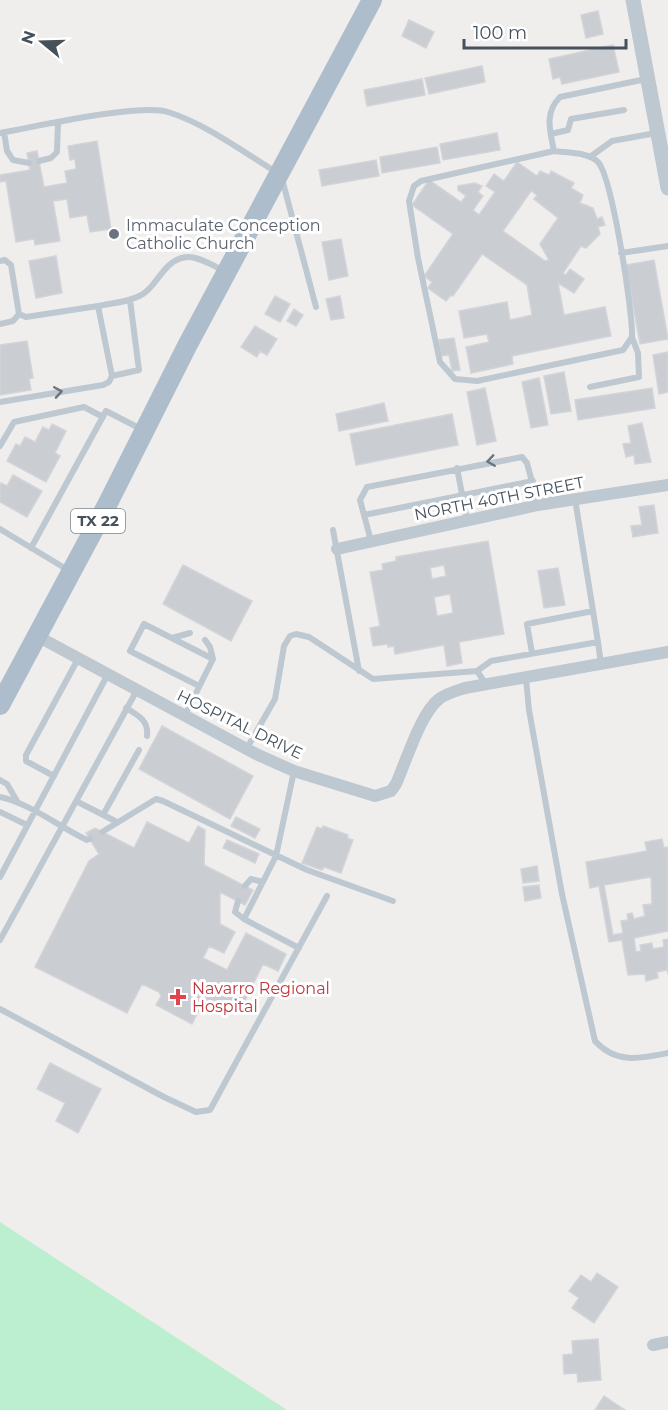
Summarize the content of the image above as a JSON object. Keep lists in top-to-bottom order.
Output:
{
  "streets": {
    "main road": ["TX 22"],
    "street": ["NORTH 40TH STREET", "HOSPITAL DRIVE"]
  },
  "crossings": [
    ["TX 22", "HOSPITAL DRIVE"]
  ],
  "places": {
    "other": ["Immaculate Conception Catholic Church"],
    "health": ["Navarro Regional Hospital"]
  },
  "scale_bar": "100 m",
  "north": "left"
}
